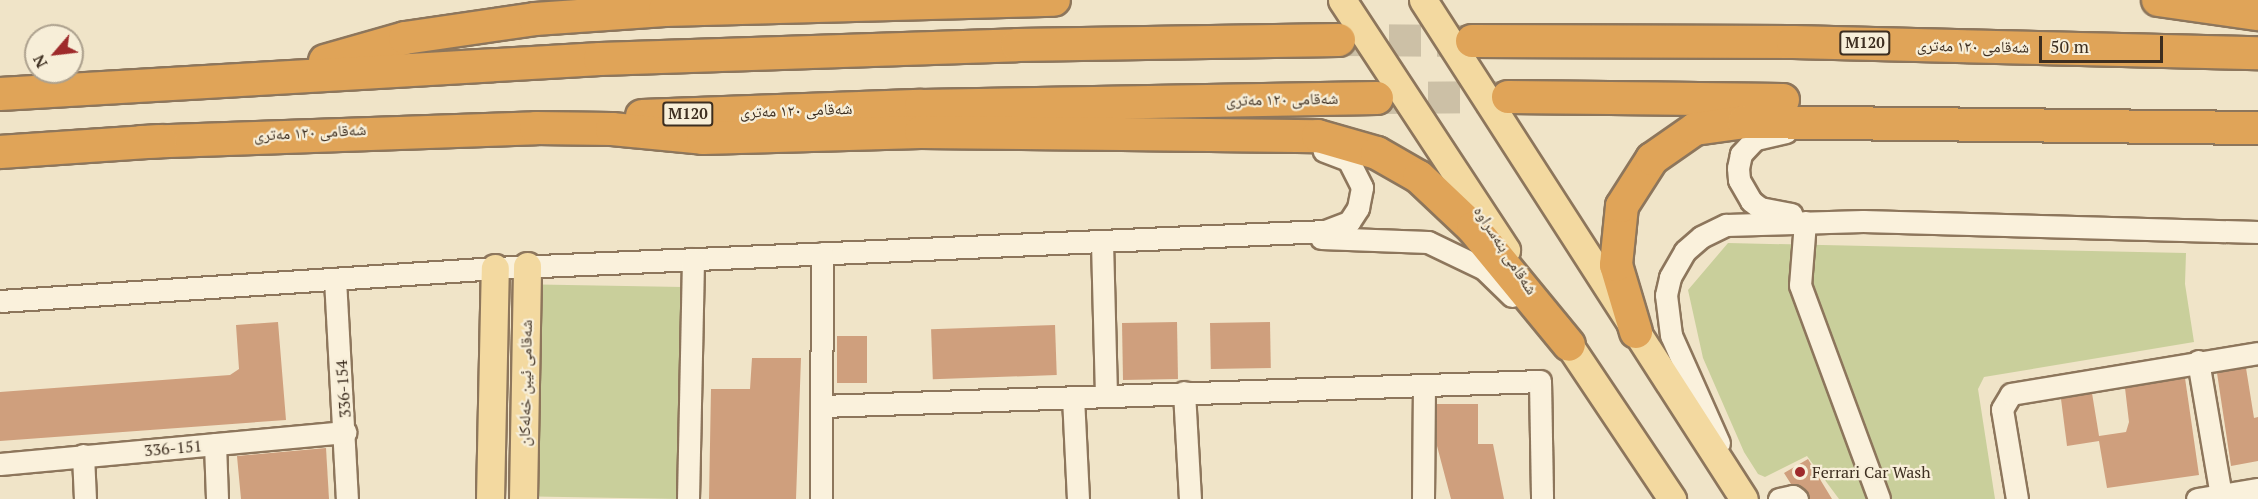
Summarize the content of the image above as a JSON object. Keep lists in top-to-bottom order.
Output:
{
  "streets": {
    "highway": ["M120", "شەقامی ١٢٠ مەتری"],
    "main road": ["شەقامی بنەسراوە", "شەقامی ئیبن خەلەکان"],
    "street": ["336-154", "336-151"]
  },
  "crossings": [
    ["336-154", "336-151"]
  ],
  "places": ["Ferrari Car Wash"],
  "scale_bar": "50 m",
  "north": "bottom left"
}
